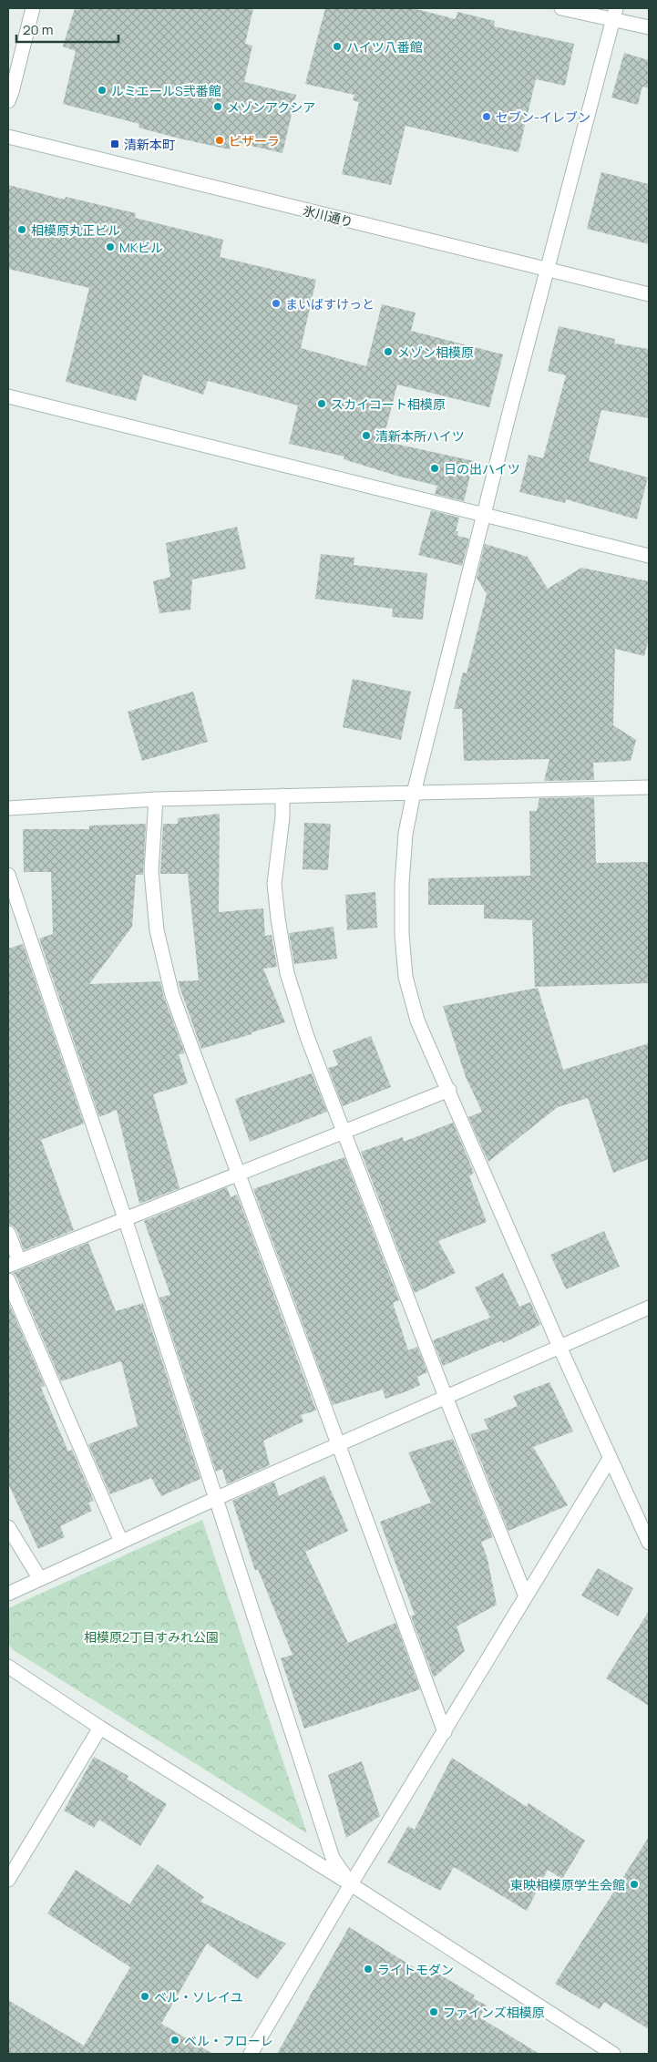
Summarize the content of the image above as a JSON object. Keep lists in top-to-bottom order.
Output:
{
  "streets": {
    "street": ["氷川通り"]
  },
  "parks": ["相模原2丁目すみれ公園"],
  "places": {
    "other": [
      "ハイツ八番館",
      "ルミエールS弐番館",
      "メゾンアクシア",
      "セブン-イレブン",
      "ピザーラ",
      "相模原丸正ビル",
      "MKビル",
      "まいばすけっと",
      "メゾン相模原",
      "スカイコート相模原",
      "清新本所ハイツ",
      "日の出ハイツ",
      "東映相模原学生会館",
      "ライトモダン",
      "ベル・ソレイユ",
      "ファインズ相模原",
      "ベル・フローレ"
    ],
    "transit": ["清新本町"]
  },
  "scale_bar": "20 m"
}
